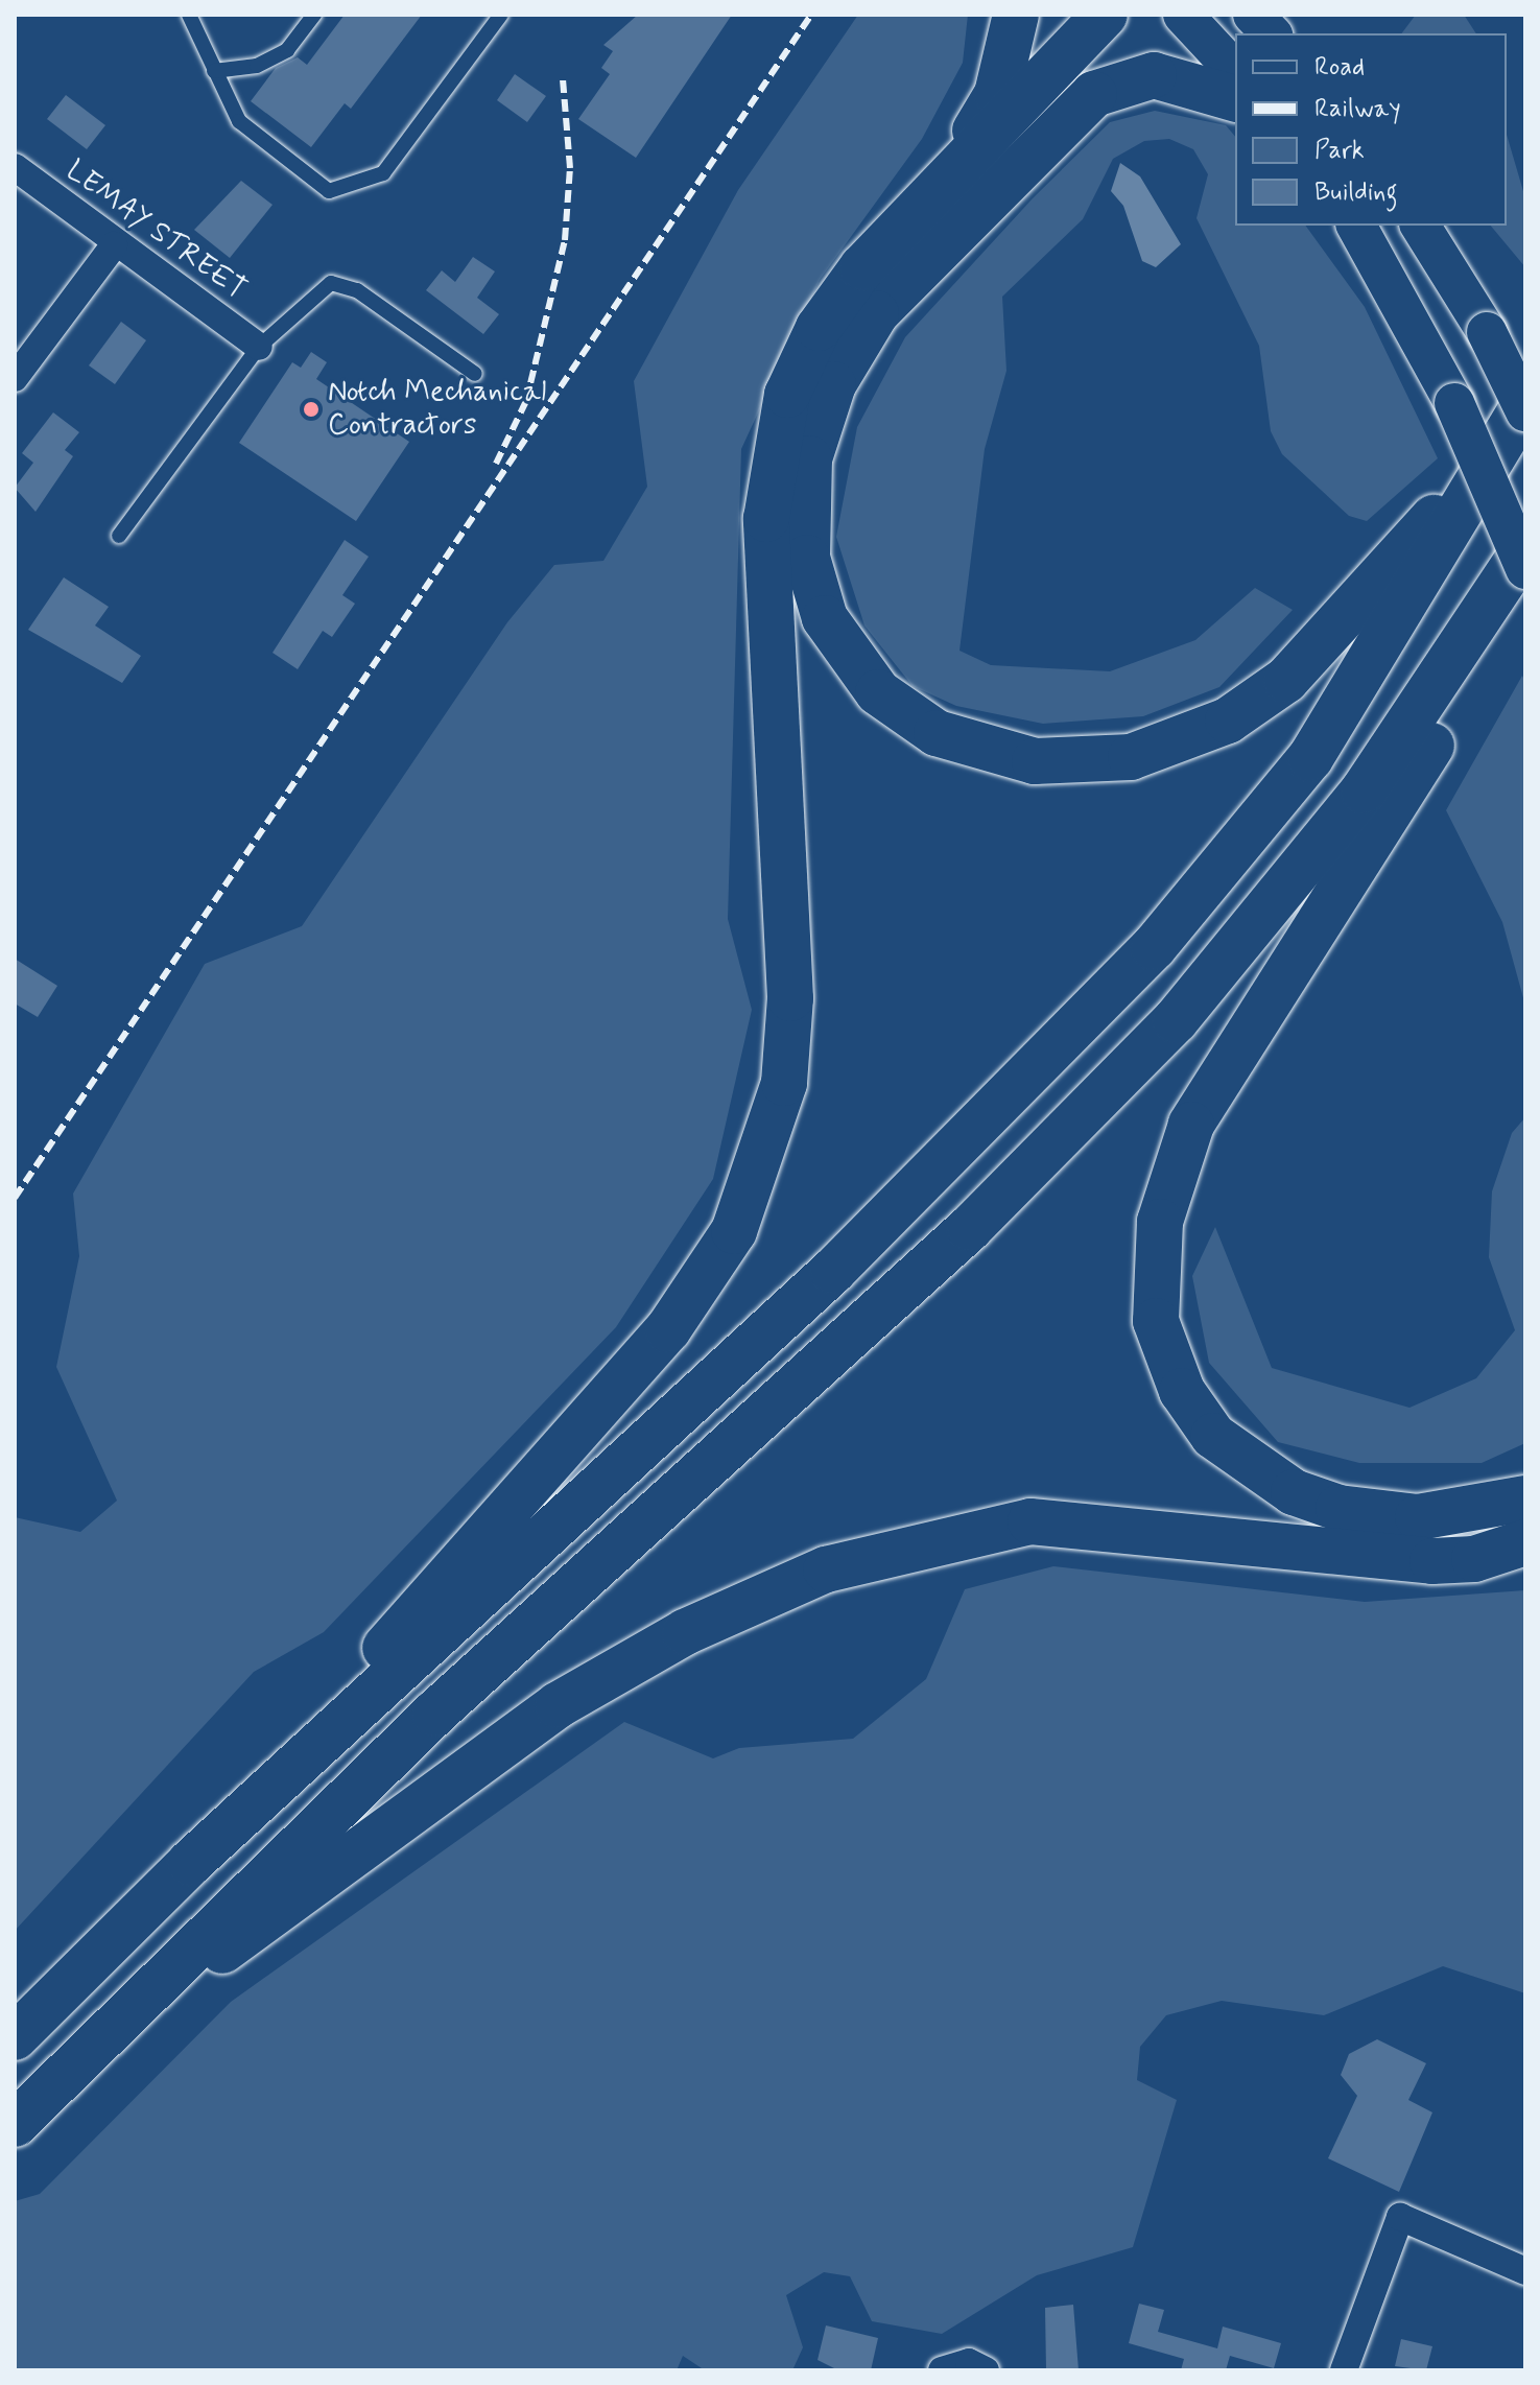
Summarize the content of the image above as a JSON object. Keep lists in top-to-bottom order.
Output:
{
  "streets": {
    "street": ["LEMAY STREET"]
  },
  "places": ["Notch Mechanical Contractors"],
  "legend": [
    "Road",
    "Railway",
    "Park",
    "Building"
  ]
}
